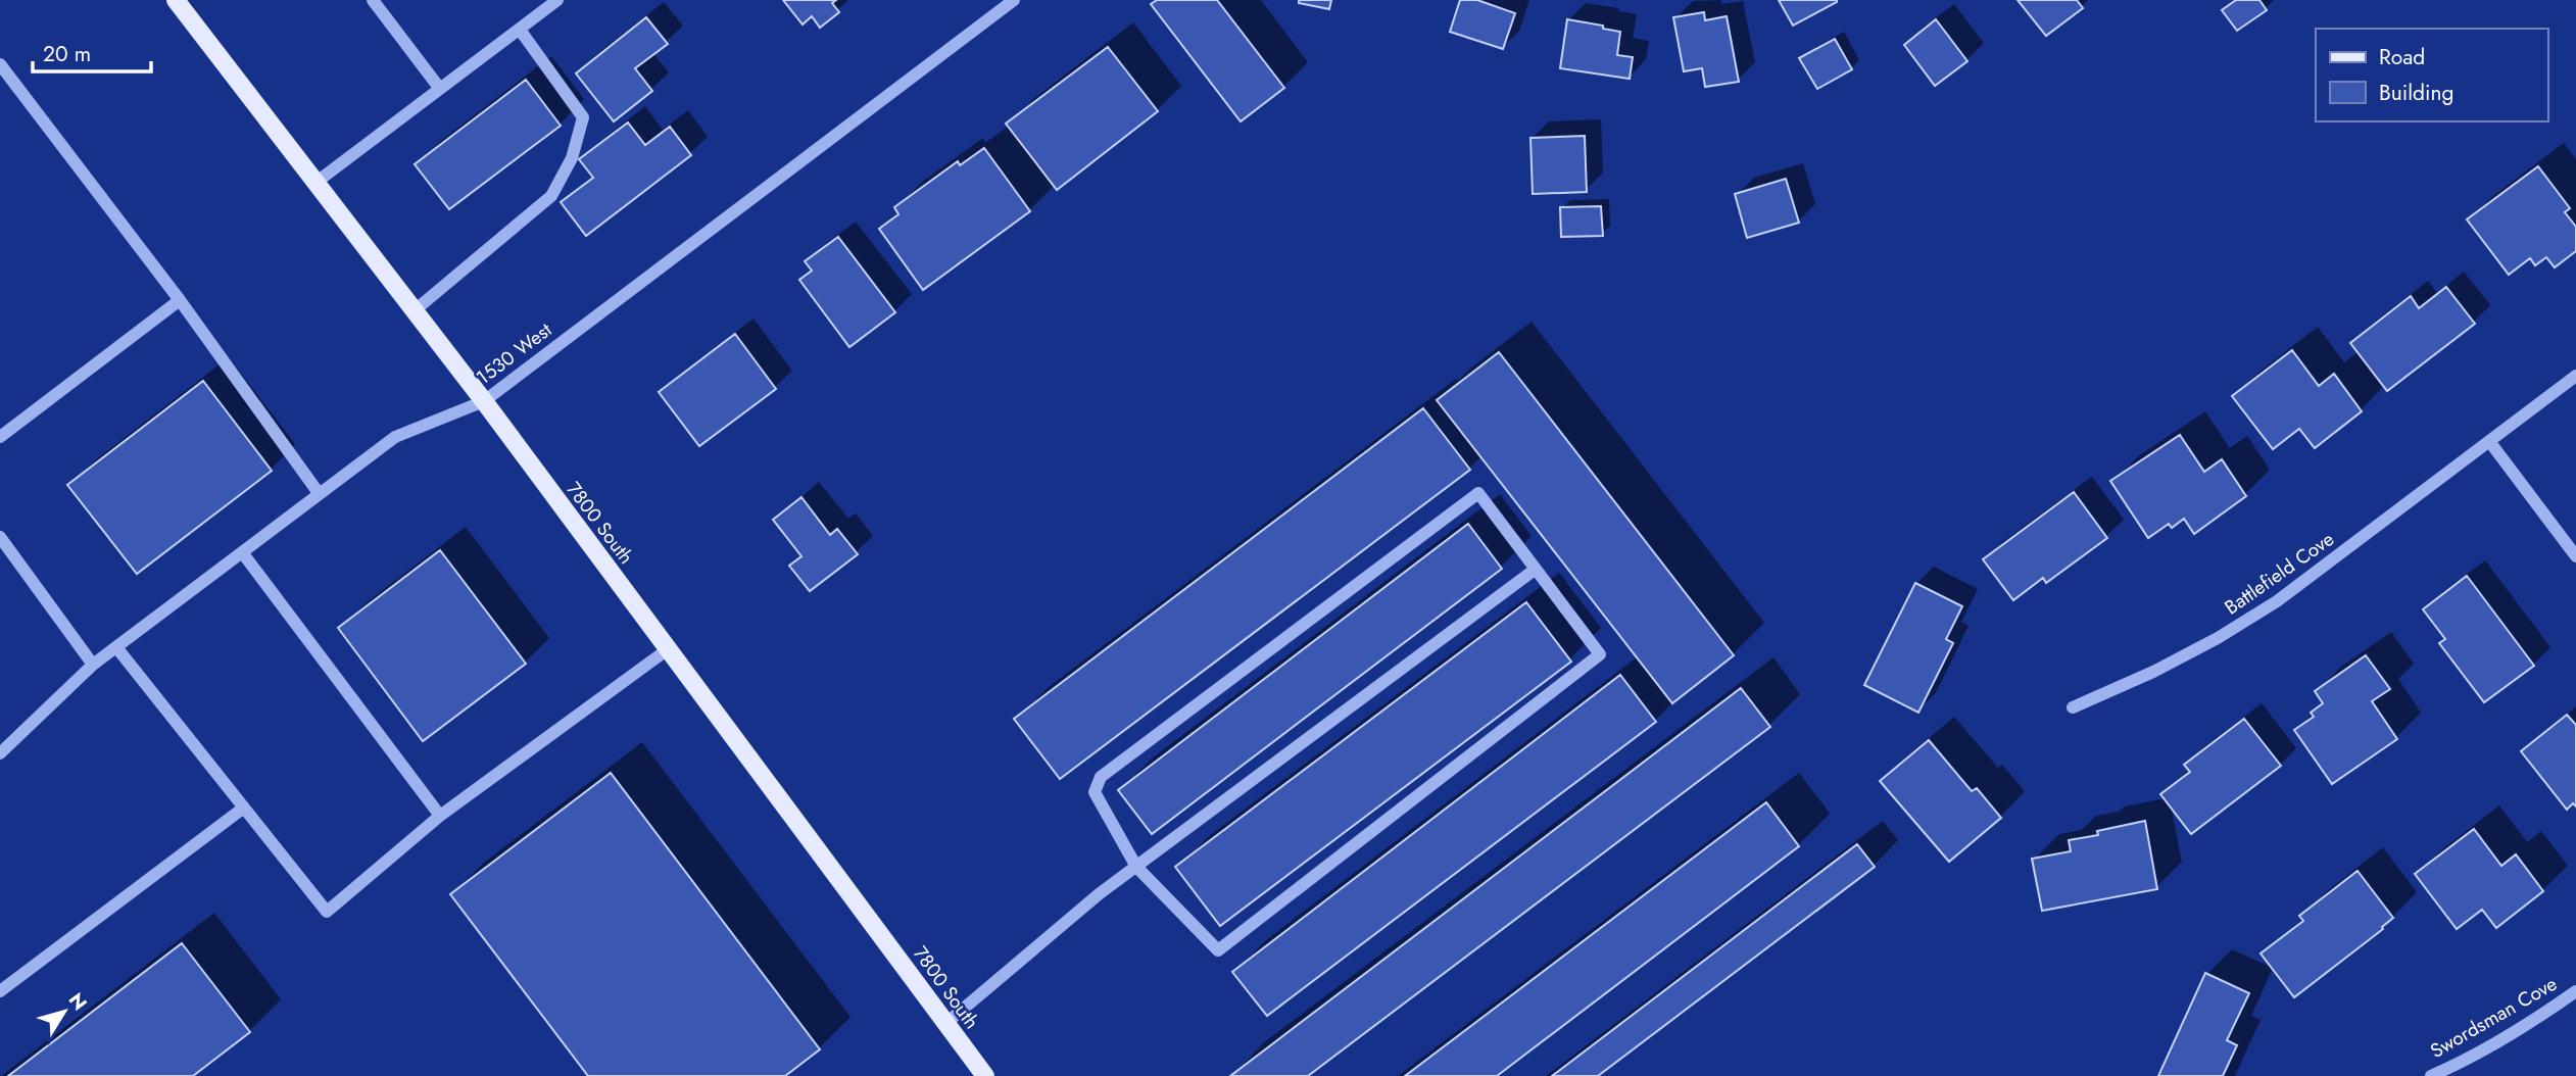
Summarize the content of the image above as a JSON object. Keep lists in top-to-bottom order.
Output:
{
  "streets": {
    "main road": ["7800 South"],
    "street": ["1530 West", "Battlefield Cove", "Swordsman Cove"]
  },
  "crossings": [
    ["1530 West", "7800 South"]
  ],
  "legend": ["Road", "Building"],
  "scale_bar": "20 m",
  "north": "top right"
}
